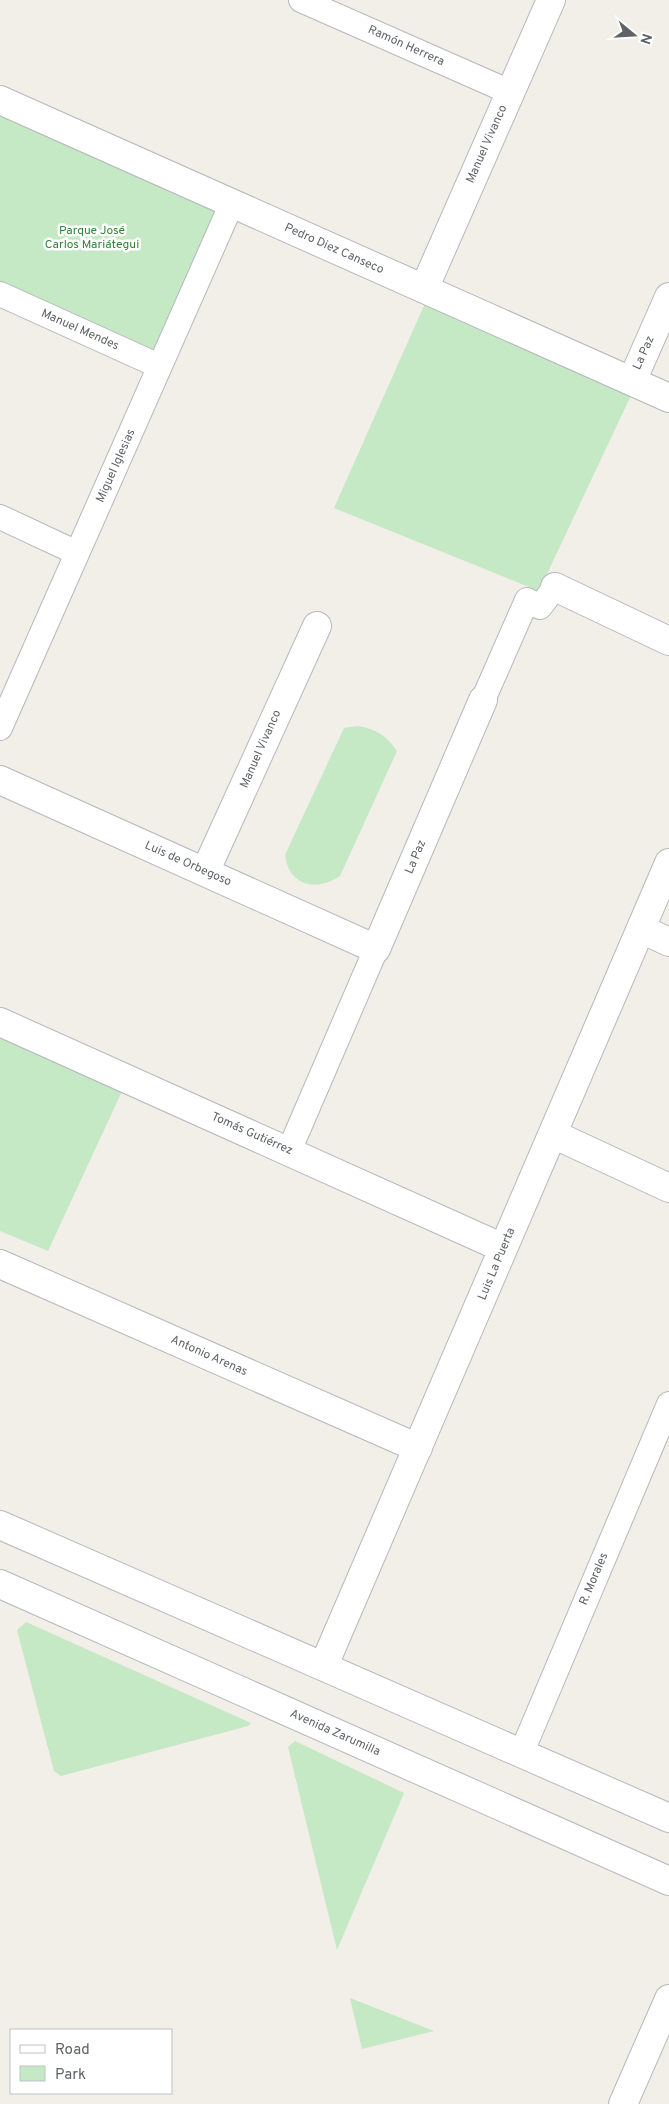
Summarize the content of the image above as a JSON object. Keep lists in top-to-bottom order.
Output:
{
  "streets": {
    "street": [
      "Ramón Herrera",
      "Manuel Vivanco",
      "Pedro Diez Canseco",
      "Manuel Mendes",
      "La Paz",
      "Miguel Iglesias",
      "Luis de Orbegoso",
      "Tomás Gutiérrez",
      "Luis La Puerta",
      "Antonio Arenas",
      "R. Morales",
      "Avenida Zarumilla"
    ]
  },
  "crossings": [
    ["Ramón Herrera", "Manuel Vivanco"],
    ["Manuel Vivanco", "Pedro Diez Canseco"],
    ["Manuel Vivanco", "Luis de Orbegoso"],
    ["Pedro Diez Canseco", "La Paz"],
    ["Pedro Diez Canseco", "Miguel Iglesias"],
    ["Manuel Mendes", "Miguel Iglesias"],
    ["La Paz", "Luis de Orbegoso"],
    ["La Paz", "Tomás Gutiérrez"],
    ["Tomás Gutiérrez", "Luis La Puerta"],
    ["Luis La Puerta", "Antonio Arenas"]
  ],
  "parks": ["Parque José Carlos Mariátegui"],
  "legend": ["Road", "Park"],
  "north": "right"
}
